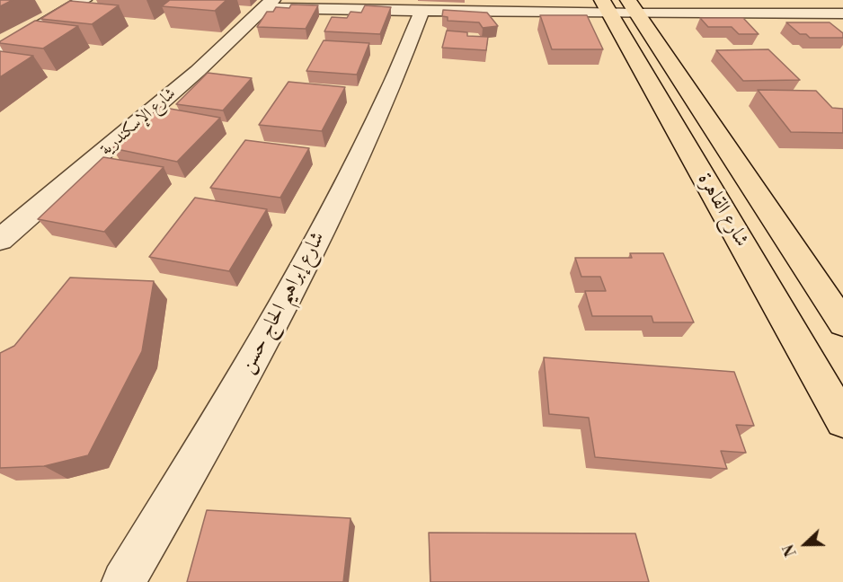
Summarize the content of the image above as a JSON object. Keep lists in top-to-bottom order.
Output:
{
  "streets": {
    "main road": ["شارع القاهرة"],
    "street": ["شارع الإسكندرية", "شارع إبراهيم الحاج حسن"]
  },
  "north": "left"
}
